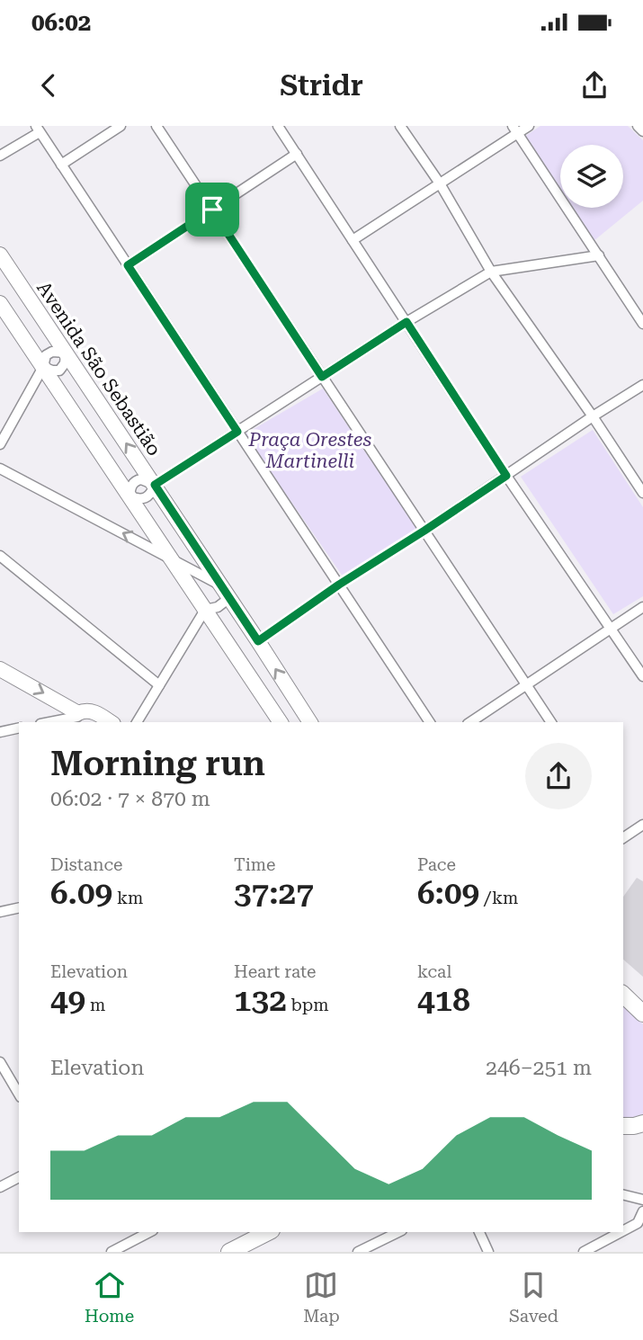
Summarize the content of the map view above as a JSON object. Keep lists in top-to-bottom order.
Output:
{
  "streets": {
    "main road": ["Avenida São Sebastião"]
  },
  "parks": ["Praça Orestes Martinelli"],
  "page": {
    "status": "06:02",
    "header": "Stridr",
    "heading": ["Morning run", "06:02 · 7 × 870 m"],
    "stats": [
      ["Distance", "6.09 km"],
      ["Time", "37:27"],
      ["Pace", "6:09 /km"],
      ["Elevation", "49 m"],
      ["Heart rate", "132 bpm"],
      ["kcal", "418"]
    ],
    "chart": ["Elevation", "246–251 m"],
    "tabs": ["Home", "Map", "Saved"]
  }
}
